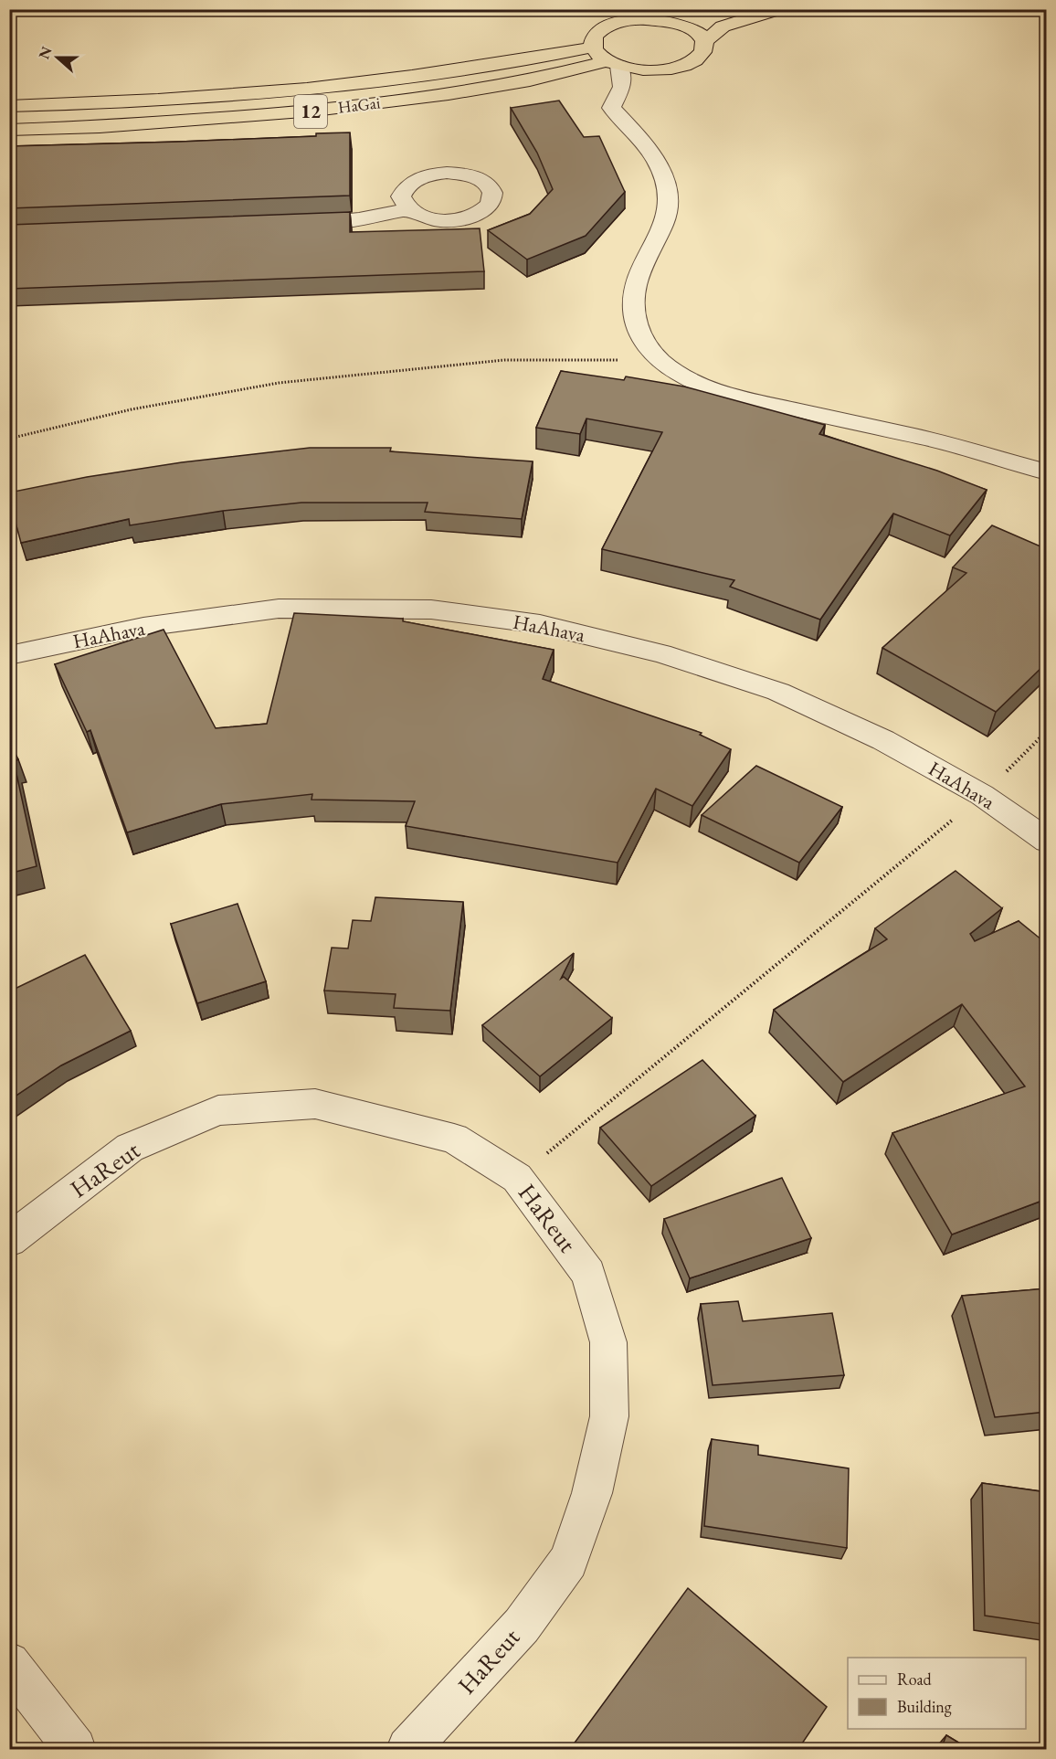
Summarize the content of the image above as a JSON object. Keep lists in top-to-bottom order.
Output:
{
  "streets": {
    "highway": ["HaGai", "12"],
    "street": ["HaAhava", "HaReut"]
  },
  "crossings": [
    ["HaGai", "12"]
  ],
  "legend": ["Road", "Building"],
  "north": "left"
}
